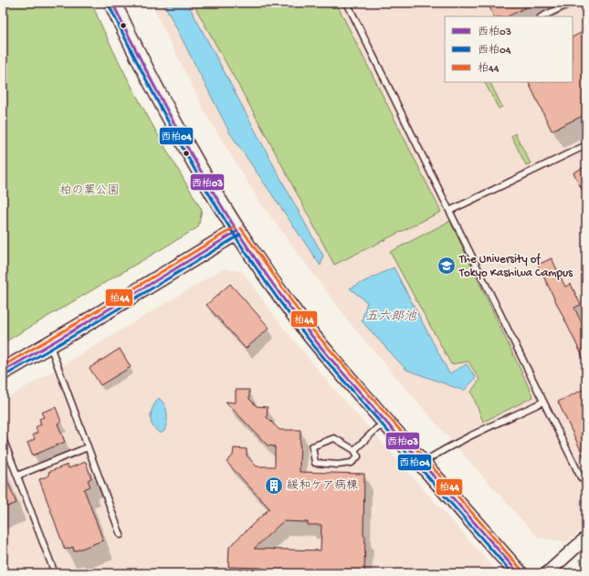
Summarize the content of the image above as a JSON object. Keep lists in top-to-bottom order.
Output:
{
  "water": ["五六郎池"],
  "parks": ["柏の葉公園"],
  "places": {
    "school or university": ["The University of Tokyo Kashiwa Campus"],
    "building": ["緩和ケア病棟"]
  },
  "lines": ["transit line 西柏03", "transit line 西柏04", "transit line 柏44"],
  "legend": ["西柏03", "西柏04", "柏44"]
}
